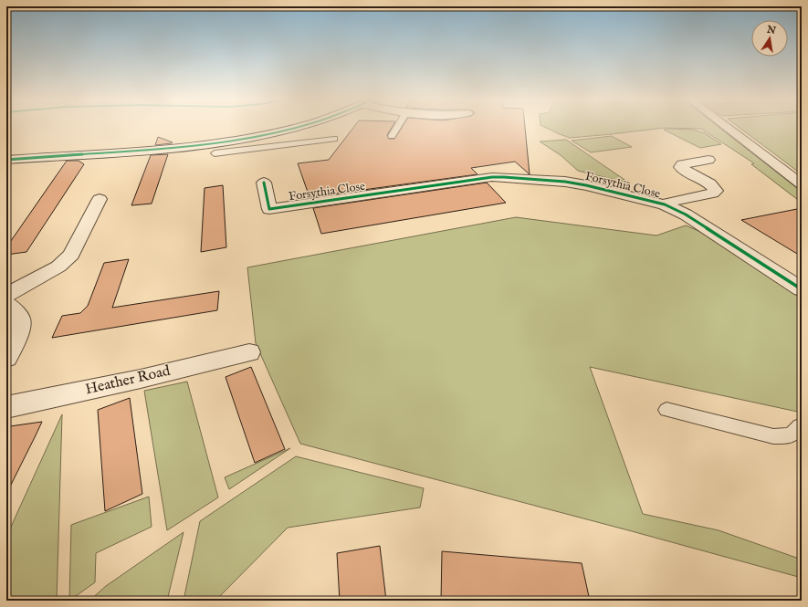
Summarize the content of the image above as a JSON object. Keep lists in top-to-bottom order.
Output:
{
  "streets": {
    "street": ["Forsythia Close", "Heather Road"]
  },
  "north": "top"
}
